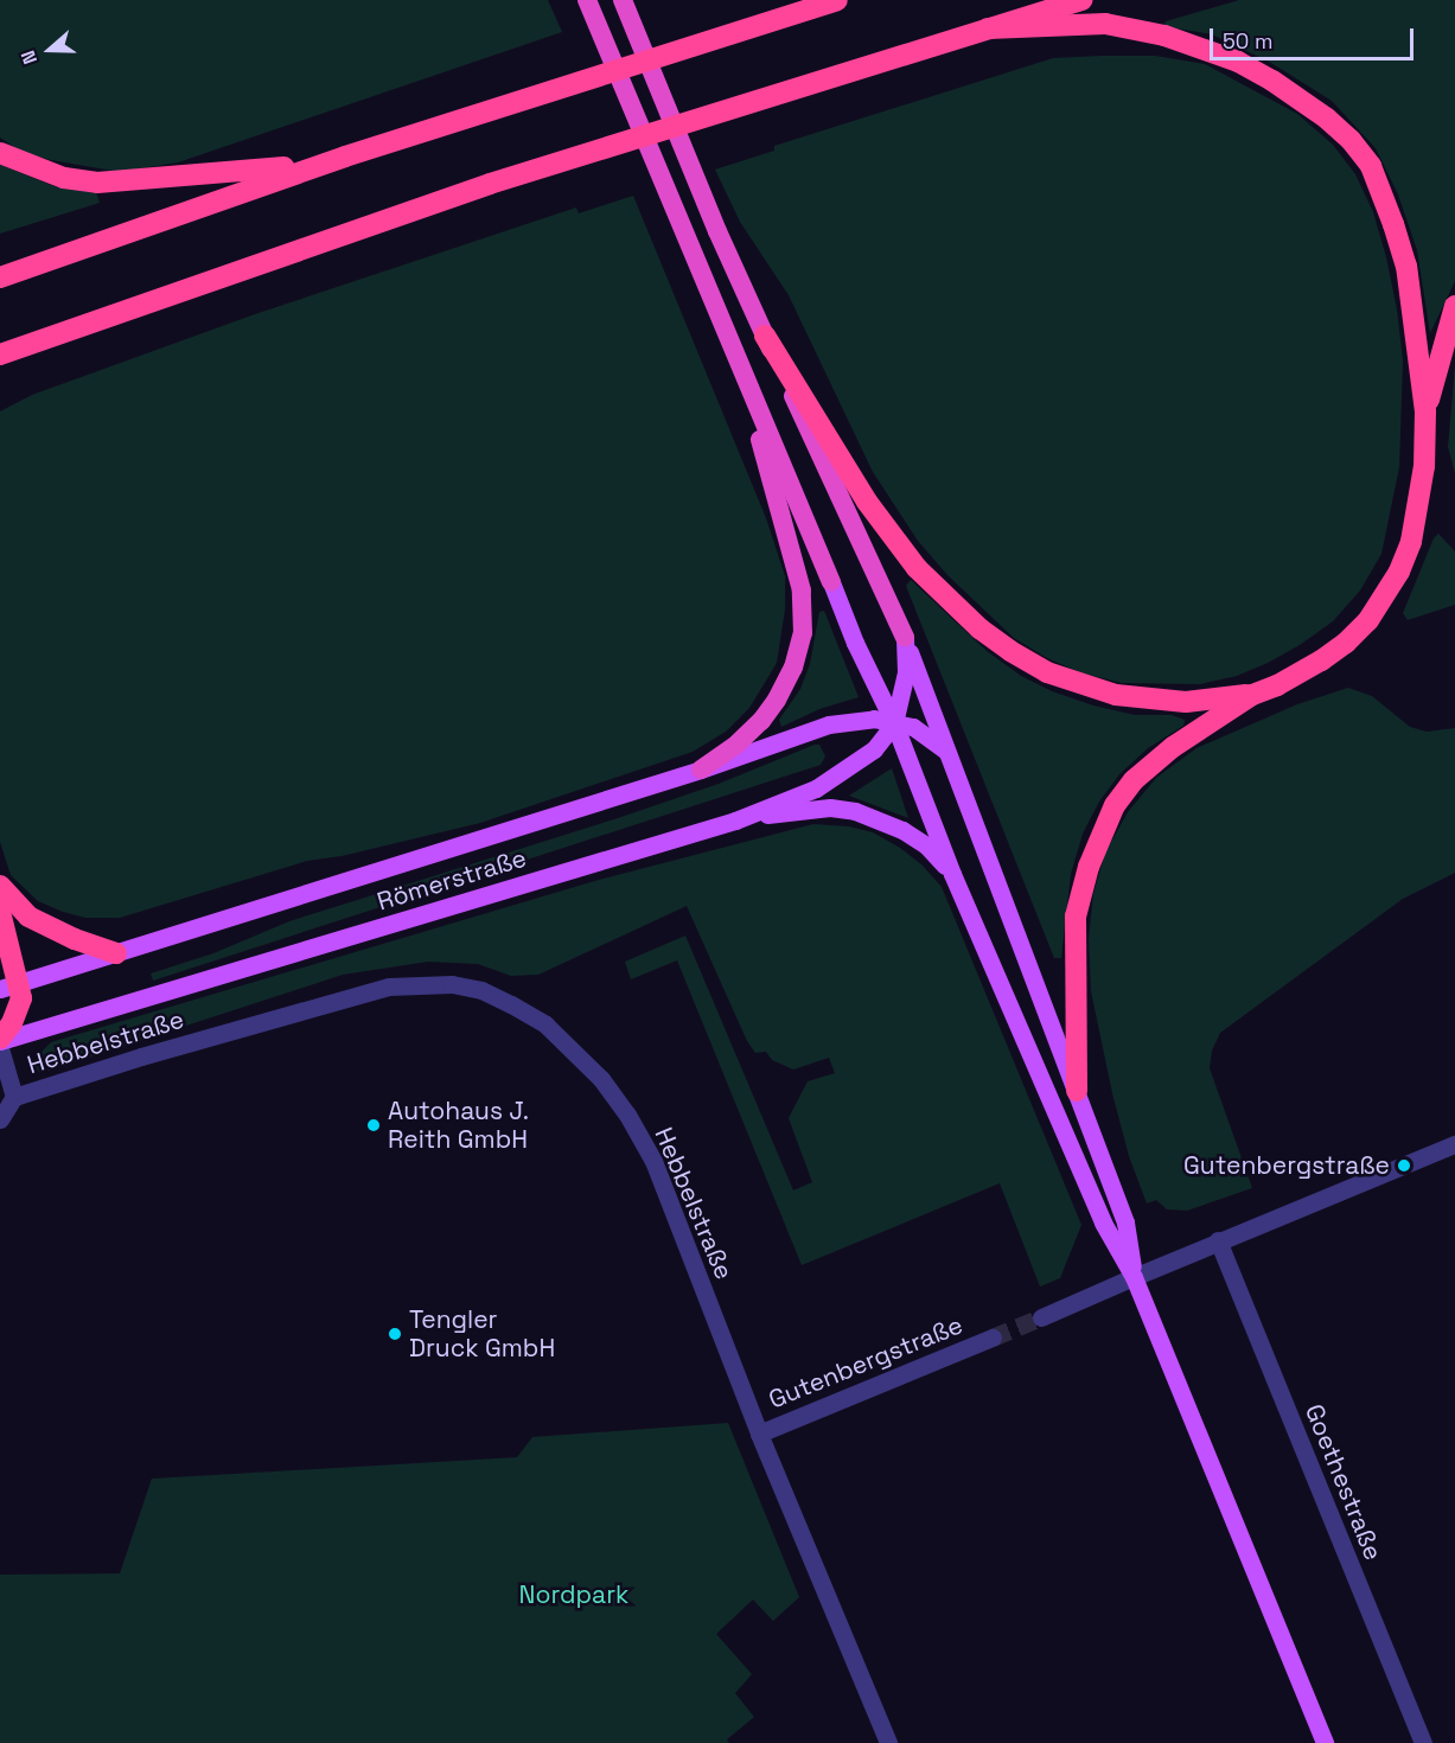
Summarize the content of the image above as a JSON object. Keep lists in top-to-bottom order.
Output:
{
  "streets": {
    "main road": ["Römerstraße"],
    "street": ["Hebbelstraße", "Gutenbergstraße", "Goethestraße"]
  },
  "crossings": [
    ["Hebbelstraße", "Gutenbergstraße"]
  ],
  "parks": ["Nordpark"],
  "places": ["Autohaus J. Reith GmbH", "Gutenbergstraße", "Tengler Druck GmbH"],
  "scale_bar": "50 m",
  "north": "left"
}
